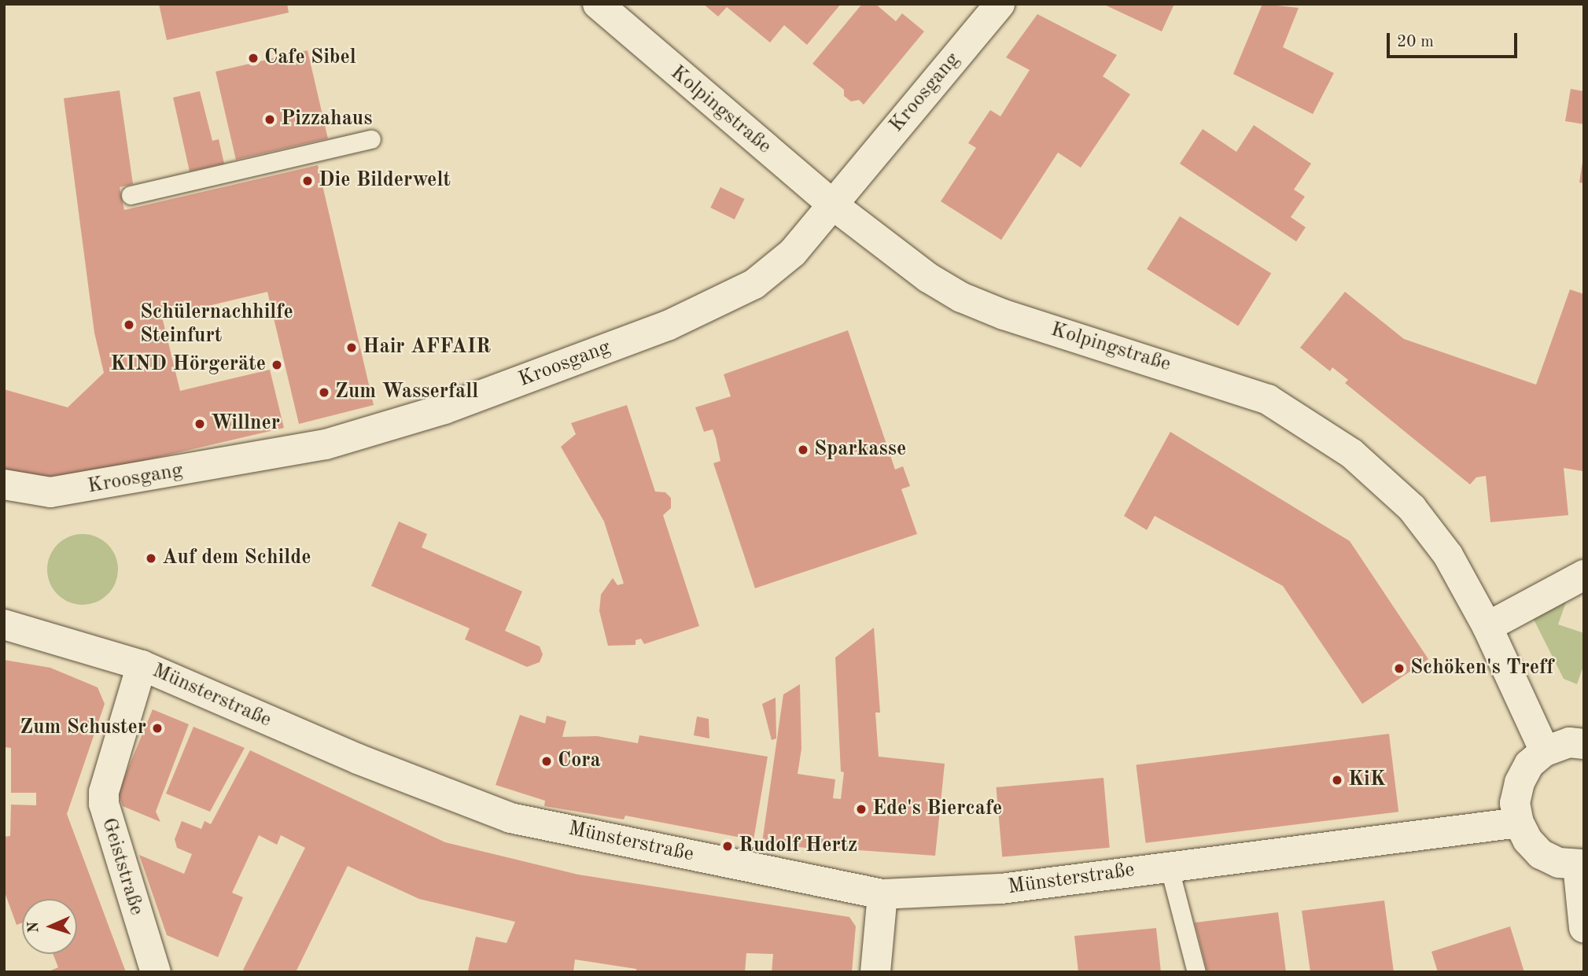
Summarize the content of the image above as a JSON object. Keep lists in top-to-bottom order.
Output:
{
  "streets": {
    "street": [
      "Kroosgang",
      "Kolpingstraße",
      "Münsterstraße",
      "Geiststraße"
    ]
  },
  "crossings": [
    ["Kroosgang", "Kolpingstraße"],
    ["Münsterstraße", "Geiststraße"]
  ],
  "places": [
    "Cafe Sibel",
    "Pizzahaus",
    "Die Bilderwelt",
    "Schülernachhilfe Steinfurt",
    "Hair AFFAIR",
    "KIND Hörgeräte",
    "Zum Wasserfall",
    "Willner",
    "Sparkasse",
    "Auf dem Schilde",
    "Schöken's Treff",
    "Zum Schuster",
    "Cora",
    "KiK",
    "Ede's Biercafe",
    "Rudolf Hertz"
  ],
  "scale_bar": "20 m",
  "north": "left"
}
